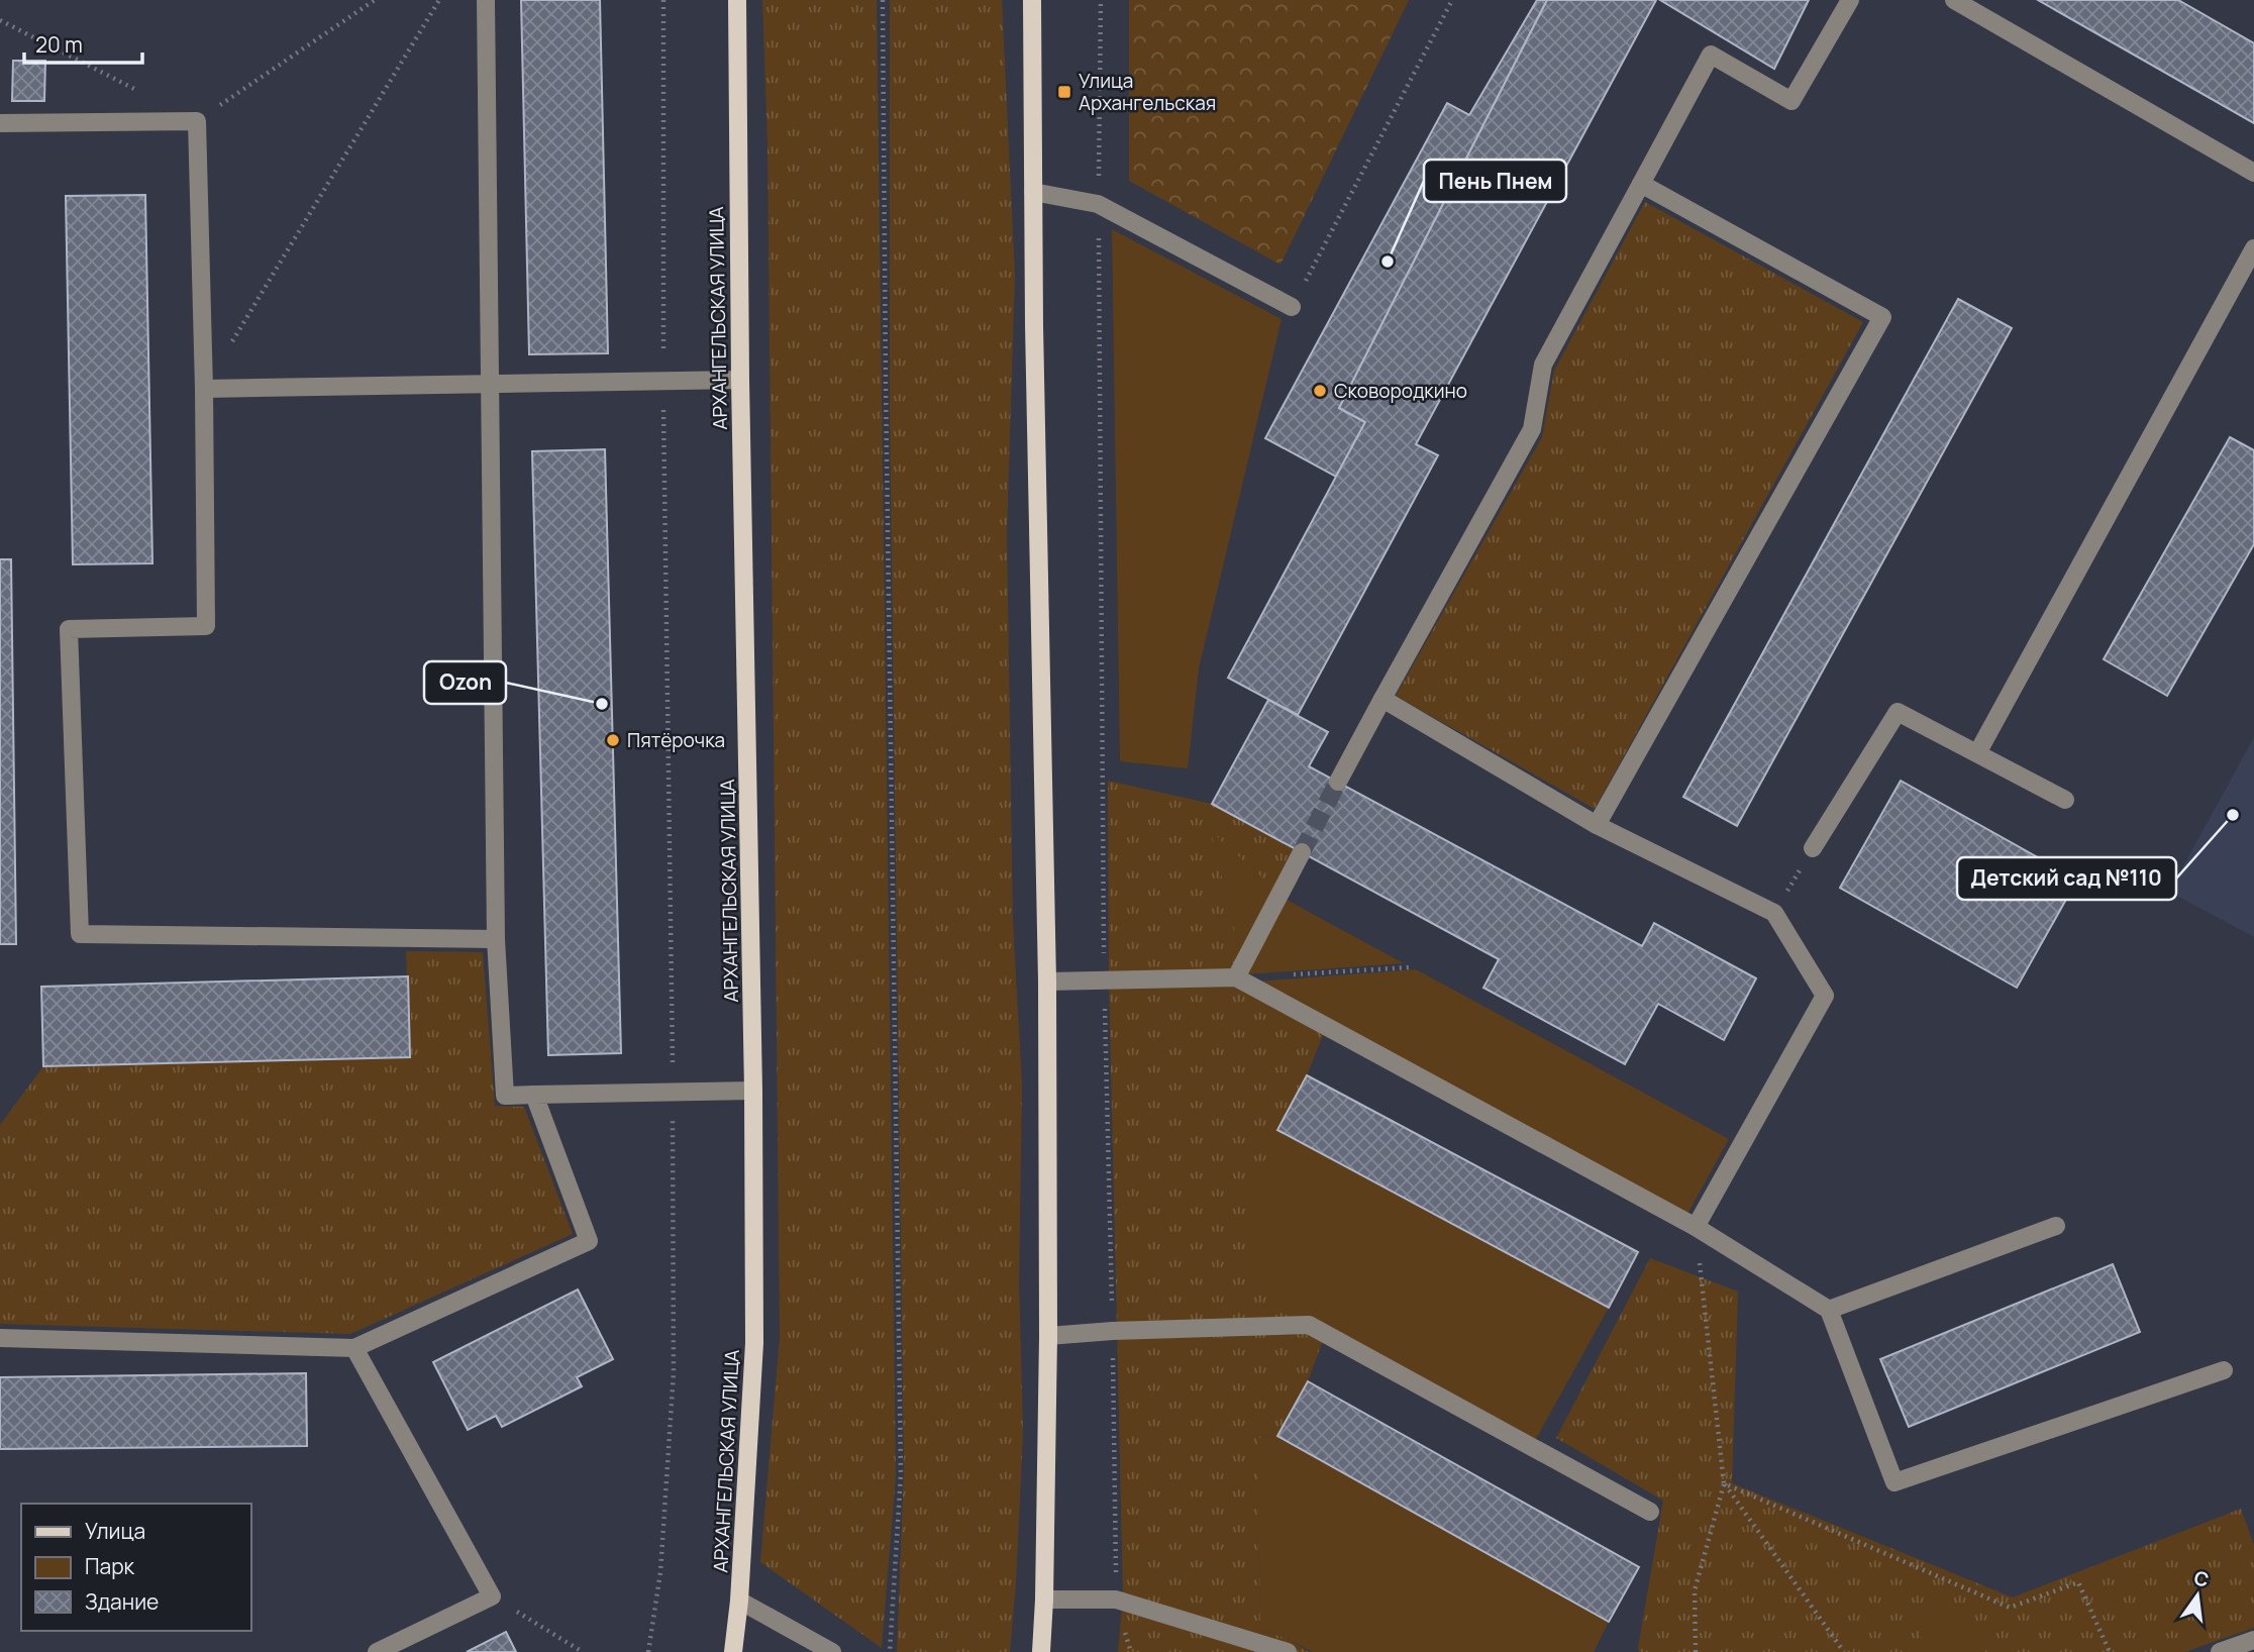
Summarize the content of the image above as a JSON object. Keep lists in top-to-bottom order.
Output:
{
  "streets": {
    "main road": ["АРХАНГЕЛЬСКАЯ УЛИЦА"]
  },
  "places": {
    "transit": ["Улица Архангельская"],
    "other": [
      "Пень Пнем",
      "Сковородкино",
      "Ozon",
      "Пятёрочка",
      "Детский сад №110"
    ]
  },
  "legend": ["Улица", "Парк", "Здание"],
  "scale_bar": "20 m",
  "north": "top"
}
